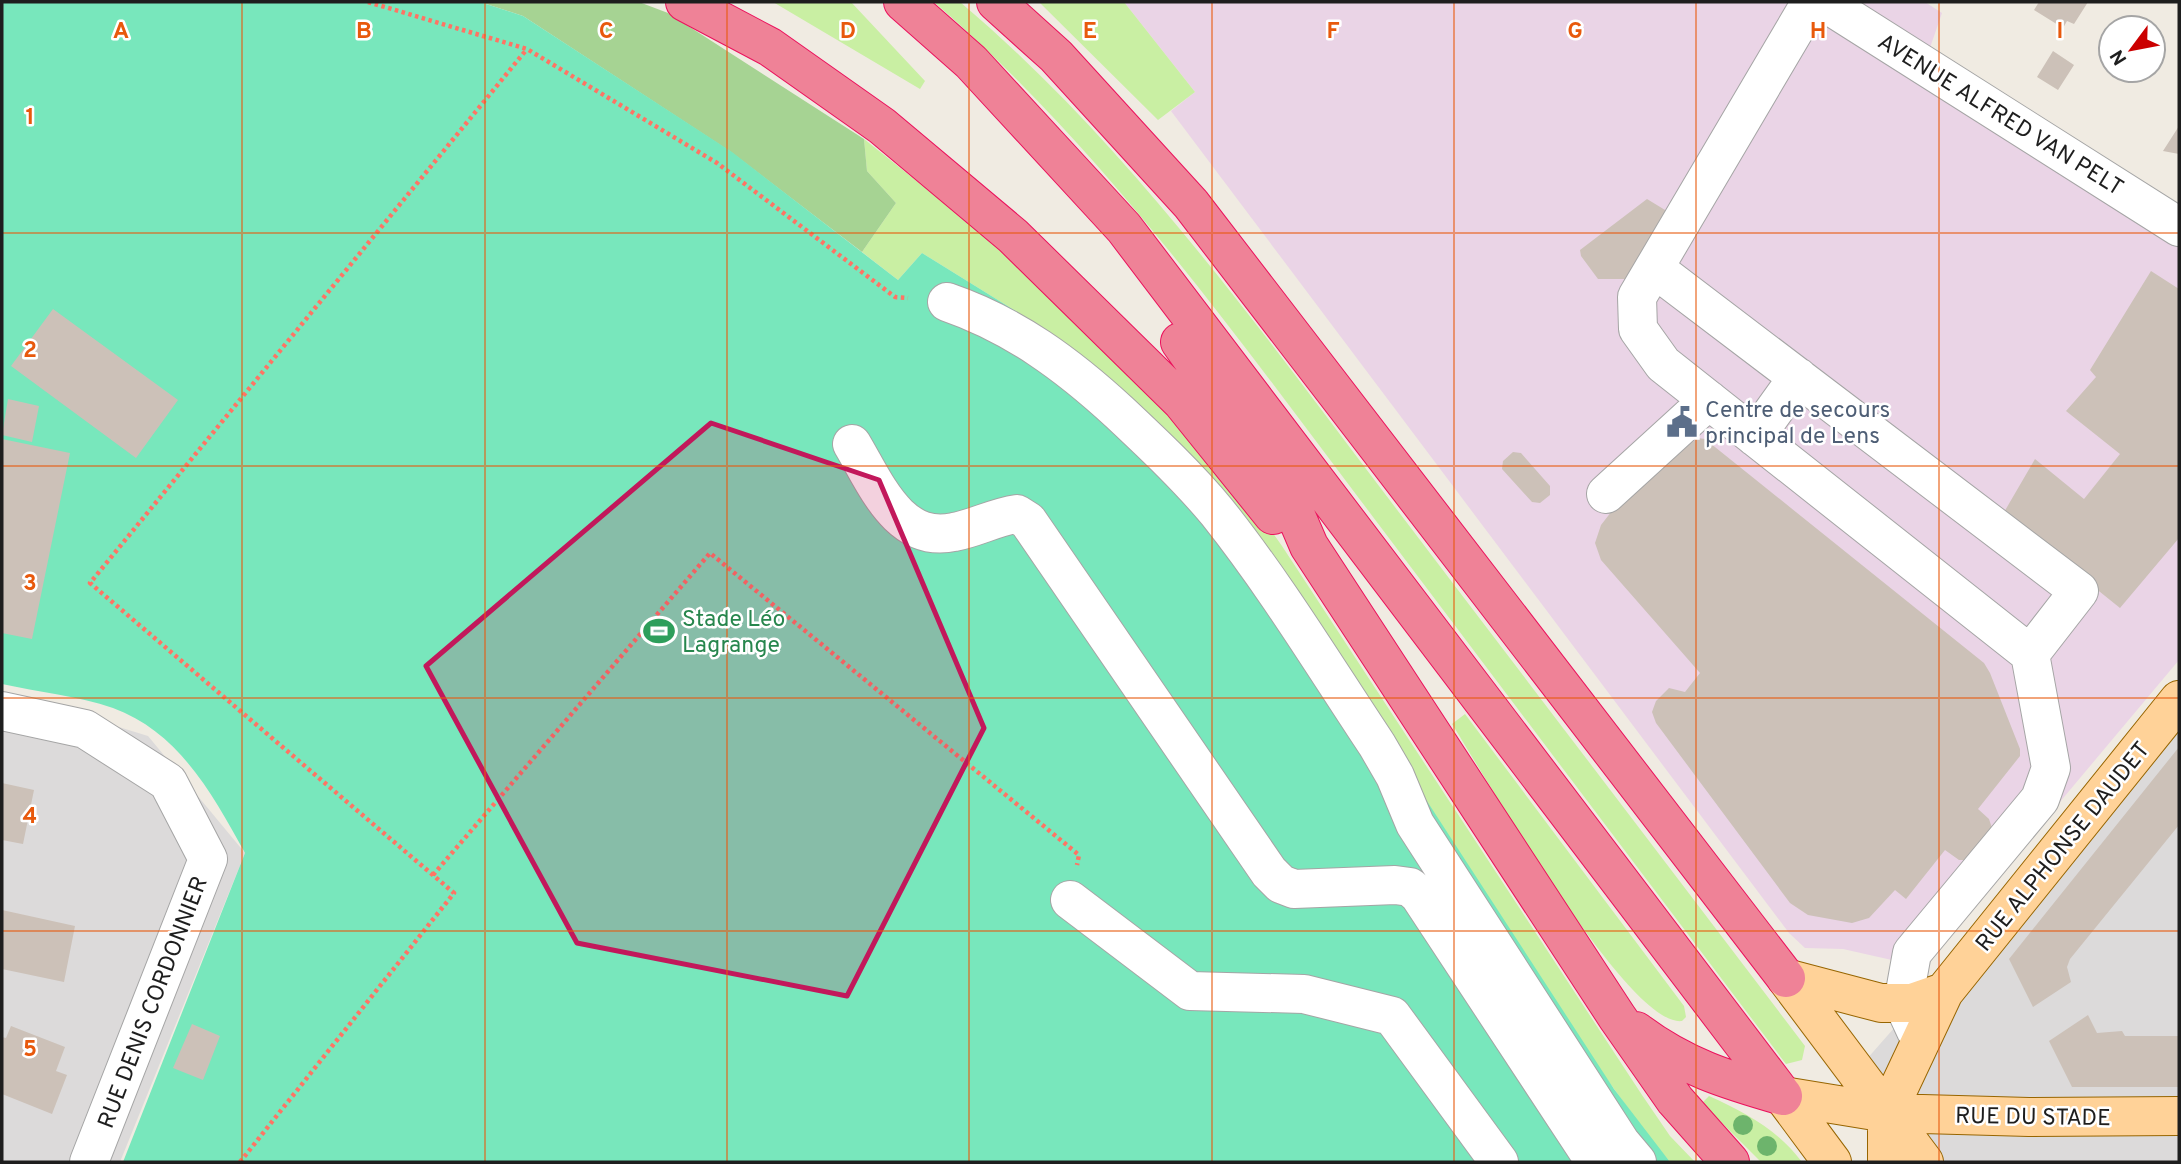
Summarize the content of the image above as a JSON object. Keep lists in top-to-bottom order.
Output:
{
  "streets": {
    "main road": ["RUE ALPHONSE DAUDET", "RUE DU STADE"],
    "street": ["AVENUE ALFRED VAN PELT", "RUE DENIS CORDONNIER"]
  },
  "crossings": [
    ["RUE ALPHONSE DAUDET", "RUE DU STADE"]
  ],
  "places": {
    "public building": ["Centre de secours principal de Lens"],
    "sports": ["Stade Léo Lagrange"]
  },
  "north": "bottom left",
  "grid": {
    "columns": [
      "A",
      "B",
      "C",
      "D",
      "E",
      "F",
      "G",
      "H",
      "I"
    ],
    "rows": [
      "1",
      "2",
      "3",
      "4",
      "5"
    ]
  }
}
